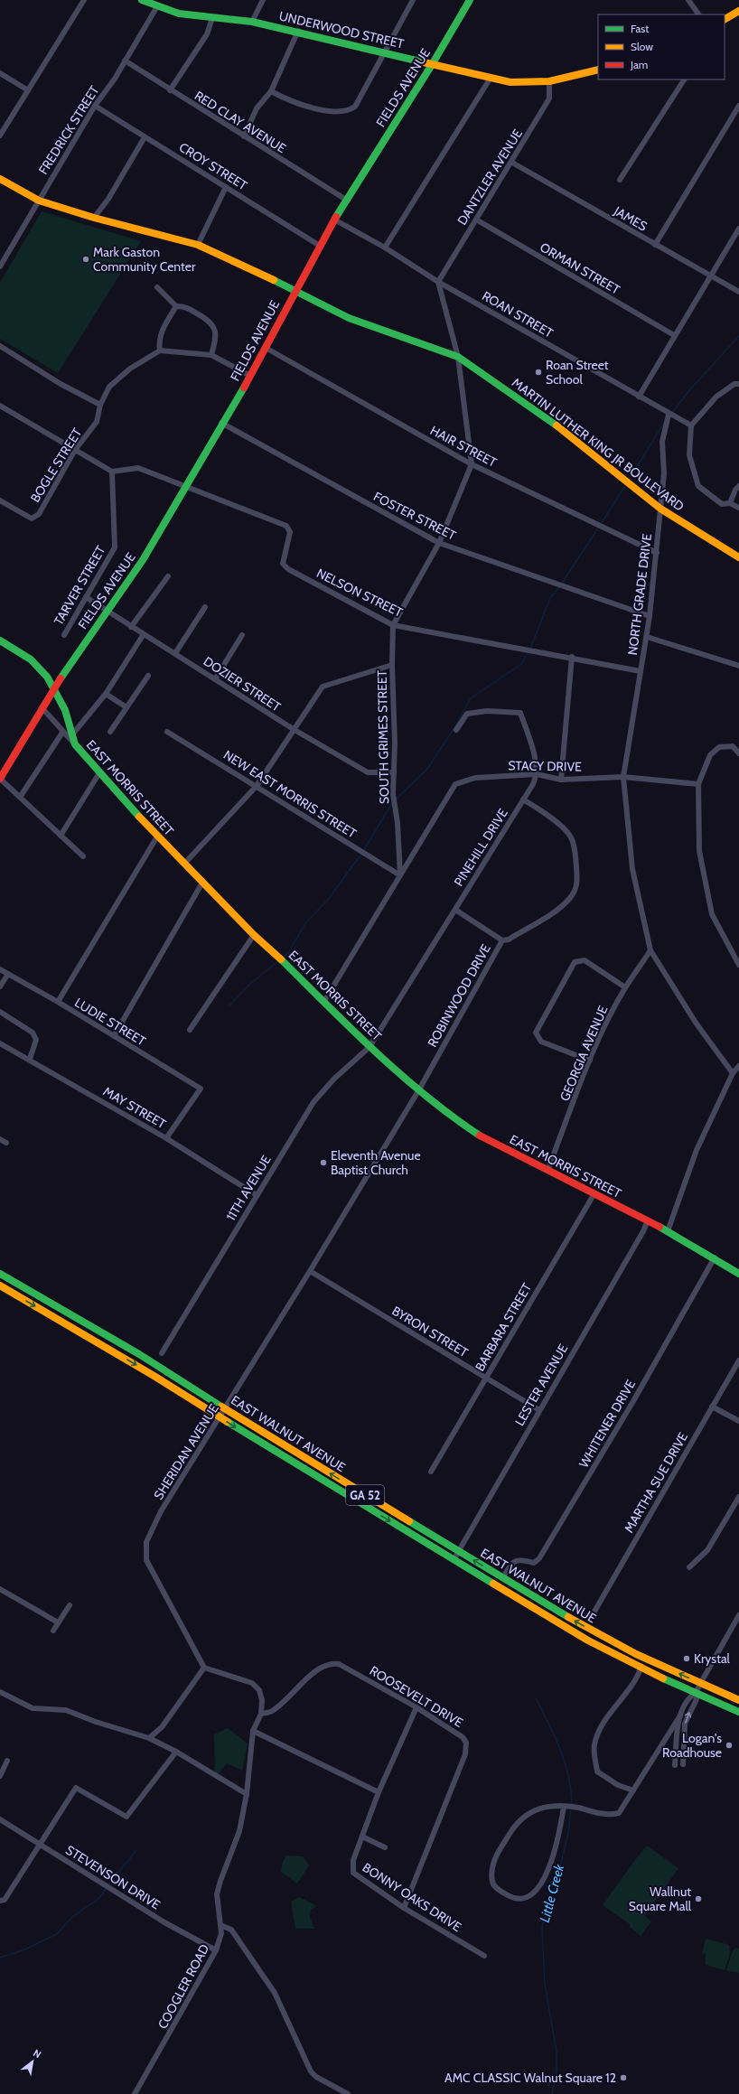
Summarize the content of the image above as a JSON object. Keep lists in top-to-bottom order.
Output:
{
  "streets": {
    "main road": [
      "UNDERWOOD STREET",
      "FIELDS AVENUE",
      "MARTIN LUTHER KING JR BOULEVARD",
      "EAST MORRIS STREET",
      "EAST WALNUT AVENUE",
      "GA 52"
    ],
    "street": [
      "RED CLAY AVENUE",
      "FREDRICK STREET",
      "CROY STREET",
      "DANTZLER AVENUE",
      "JAMES",
      "ORMAN STREET",
      "ROAN STREET",
      "HAIR STREET",
      "BOGLE STREET",
      "FOSTER STREET",
      "TARVER STREET",
      "NELSON STREET",
      "NORTH GRADE DRIVE",
      "DOZIER STREET",
      "SOUTH GRIMES STREET",
      "STACY DRIVE",
      "NEW EAST MORRIS STREET",
      "PINEHILL DRIVE",
      "ROBINWOOD DRIVE",
      "LUDIE STREET",
      "GEORGIA AVENUE",
      "MAY STREET",
      "11TH AVENUE",
      "BARBARA STREET",
      "BYRON STREET",
      "LESTER AVENUE",
      "WHITENER DRIVE",
      "SHERIDAN AVENUE",
      "MARTHA SUE DRIVE",
      "ROOSEVELT DRIVE",
      "STEVENSON DRIVE",
      "BONNY OAKS DRIVE",
      "COOGLER ROAD"
    ]
  },
  "crossings": [
    ["UNDERWOOD STREET", "FIELDS AVENUE"],
    ["UNDERWOOD STREET", "FREDRICK STREET"],
    ["UNDERWOOD STREET", "DANTZLER AVENUE"],
    ["FIELDS AVENUE", "RED CLAY AVENUE"],
    ["FIELDS AVENUE", "CROY STREET"],
    ["FIELDS AVENUE", "ROAN STREET"],
    ["FIELDS AVENUE", "MARTIN LUTHER KING JR BOULEVARD"],
    ["FIELDS AVENUE", "HAIR STREET"],
    ["FIELDS AVENUE", "FOSTER STREET"],
    ["FIELDS AVENUE", "NELSON STREET"],
    ["FIELDS AVENUE", "DOZIER STREET"],
    ["FIELDS AVENUE", "EAST MORRIS STREET"],
    ["RED CLAY AVENUE", "FREDRICK STREET"],
    ["FREDRICK STREET", "CROY STREET"],
    ["FREDRICK STREET", "MARTIN LUTHER KING JR BOULEVARD"],
    ["DANTZLER AVENUE", "JAMES"],
    ["DANTZLER AVENUE", "ORMAN STREET"],
    ["DANTZLER AVENUE", "ROAN STREET"],
    ["ROAN STREET", "NORTH GRADE DRIVE"],
    ["MARTIN LUTHER KING JR BOULEVARD", "NORTH GRADE DRIVE"],
    ["HAIR STREET", "NORTH GRADE DRIVE"],
    ["FOSTER STREET", "NORTH GRADE DRIVE"],
    ["TARVER STREET", "DOZIER STREET"],
    ["NELSON STREET", "NORTH GRADE DRIVE"],
    ["NELSON STREET", "SOUTH GRIMES STREET"],
    ["NORTH GRADE DRIVE", "STACY DRIVE"],
    ["NORTH GRADE DRIVE", "GEORGIA AVENUE"],
    ["DOZIER STREET", "SOUTH GRIMES STREET"],
    ["SOUTH GRIMES STREET", "STACY DRIVE"],
    ["SOUTH GRIMES STREET", "NEW EAST MORRIS STREET"],
    ["STACY DRIVE", "NEW EAST MORRIS STREET"],
    ["STACY DRIVE", "PINEHILL DRIVE"],
    ["EAST MORRIS STREET", "PINEHILL DRIVE"],
    ["EAST MORRIS STREET", "ROBINWOOD DRIVE"],
    ["EAST MORRIS STREET", "GEORGIA AVENUE"],
    ["EAST MORRIS STREET", "11TH AVENUE"],
    ["EAST MORRIS STREET", "BARBARA STREET"],
    ["EAST MORRIS STREET", "LESTER AVENUE"],
    ["EAST MORRIS STREET", "WHITENER DRIVE"],
    ["EAST MORRIS STREET", "SHERIDAN AVENUE"],
    ["PINEHILL DRIVE", "ROBINWOOD DRIVE"],
    ["PINEHILL DRIVE", "11TH AVENUE"],
    ["ROBINWOOD DRIVE", "SHERIDAN AVENUE"],
    ["LUDIE STREET", "MAY STREET"],
    ["MAY STREET", "11TH AVENUE"],
    ["BARBARA STREET", "BYRON STREET"],
    ["BYRON STREET", "LESTER AVENUE"],
    ["BYRON STREET", "SHERIDAN AVENUE"],
    ["LESTER AVENUE", "EAST WALNUT AVENUE"],
    ["WHITENER DRIVE", "EAST WALNUT AVENUE"],
    ["EAST WALNUT AVENUE", "SHERIDAN AVENUE"],
    ["ROOSEVELT DRIVE", "BONNY OAKS DRIVE"],
    ["ROOSEVELT DRIVE", "COOGLER ROAD"],
    ["STEVENSON DRIVE", "COOGLER ROAD"]
  ],
  "water": ["Little Creek"],
  "places": [
    "Mark Gaston Community Center",
    "Roan Street School",
    "Eleventh Avenue Baptist Church",
    "Krystal",
    "Logan's Roadhouse",
    "Wallnut Square Mall",
    "AMC CLASSIC Walnut Square 12"
  ],
  "legend": ["Fast", "Slow", "Jam"],
  "north": "top right"
}
